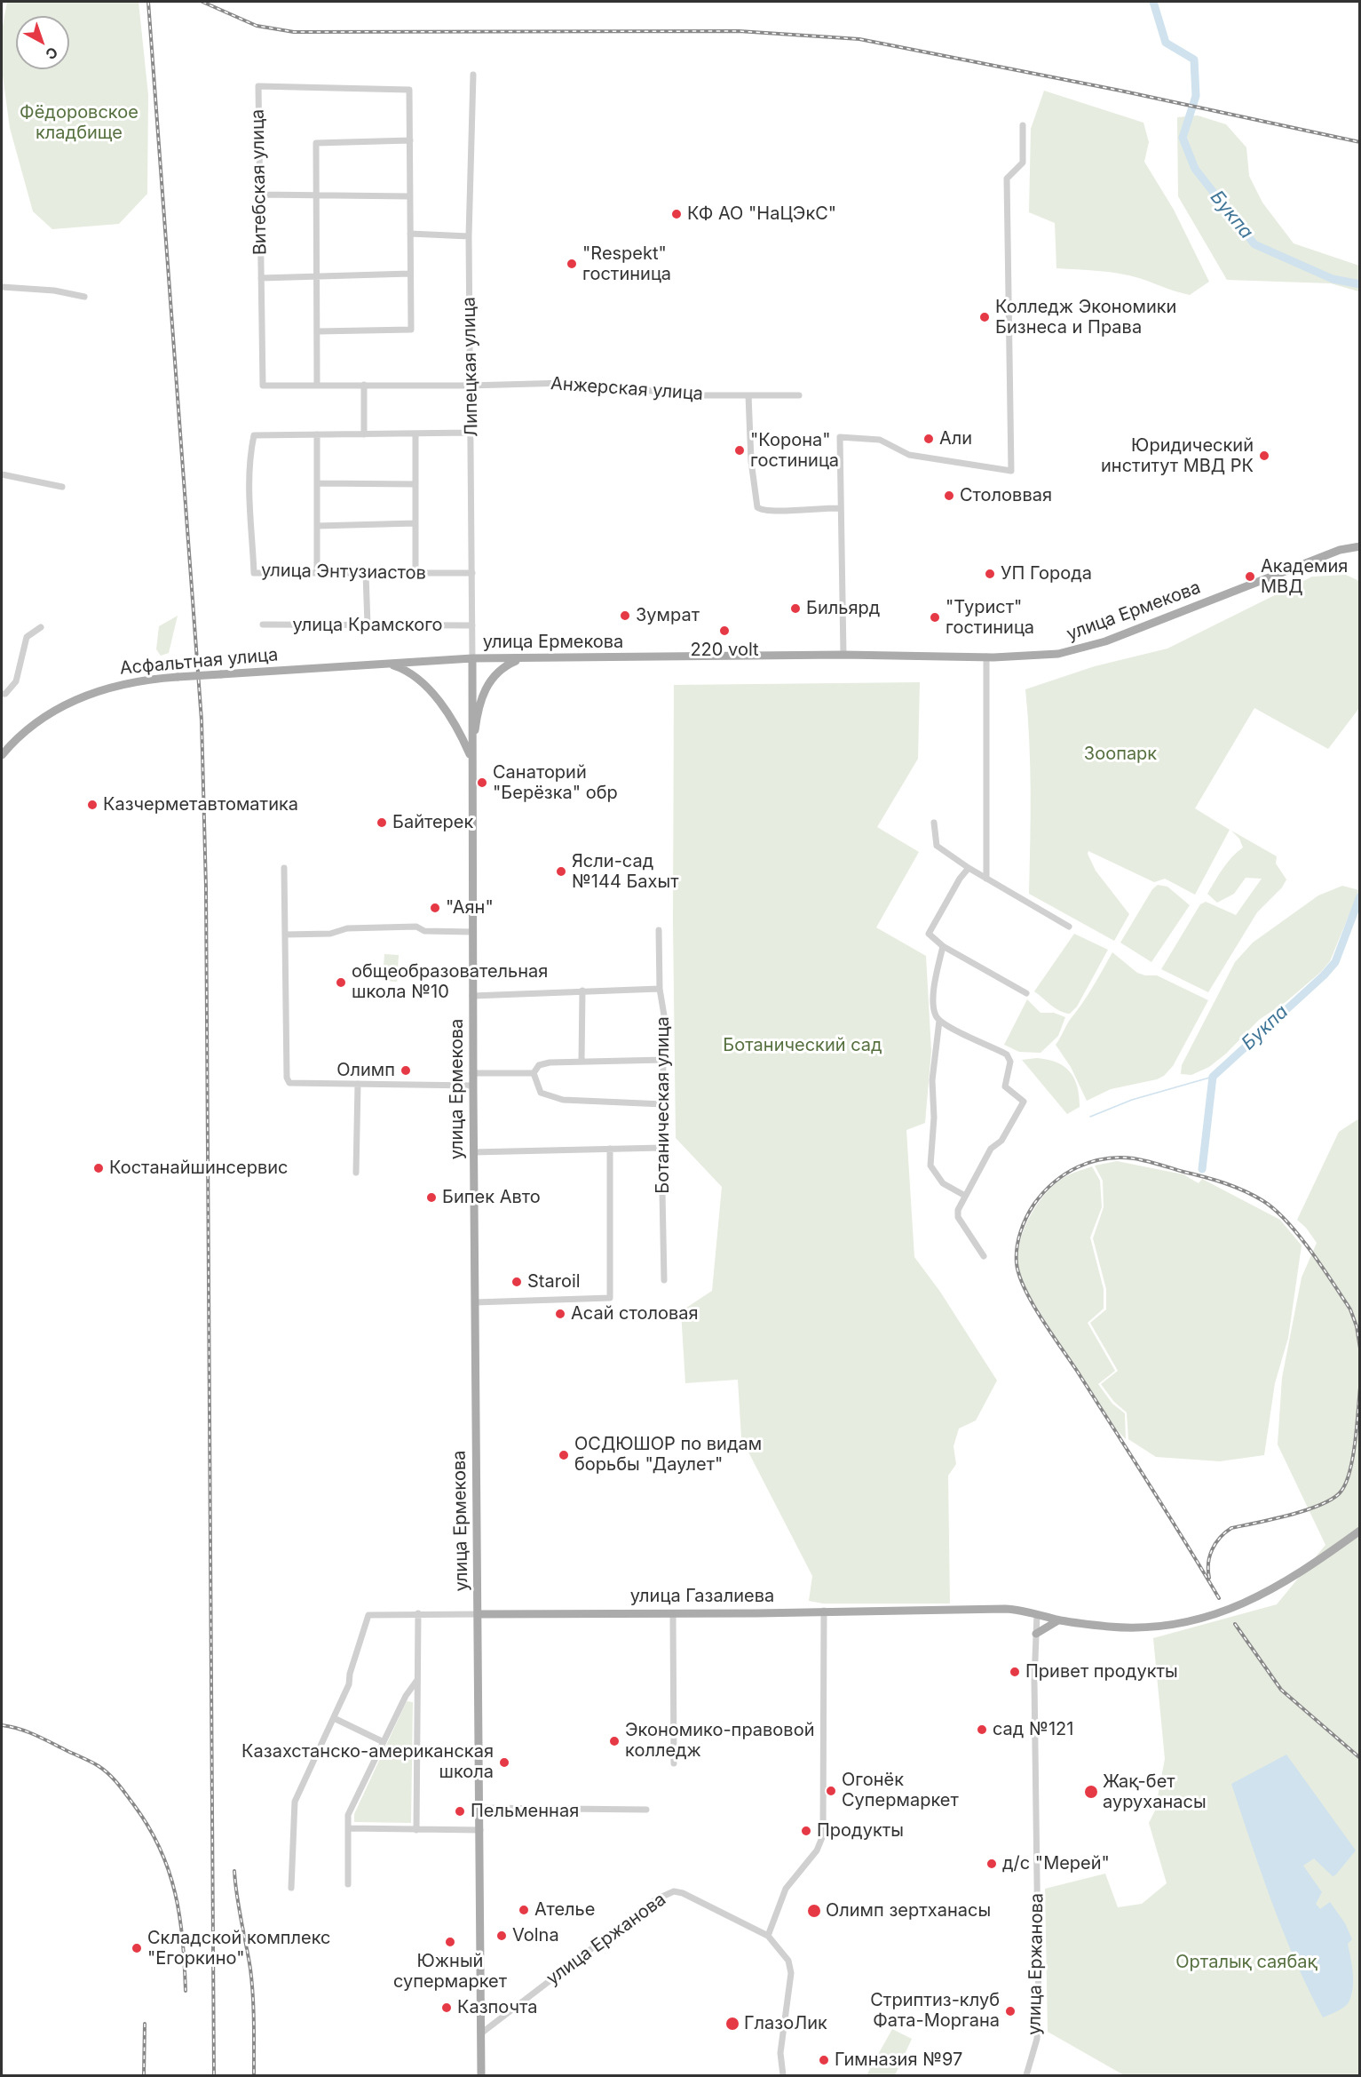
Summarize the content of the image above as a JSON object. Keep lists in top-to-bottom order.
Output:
{
  "streets": {
    "main road": ["улица Ермекова", "Асфальтная улица", "улица Газалиева"],
    "street": [
      "Витебская улица",
      "Липецкая улица",
      "Анжерская улица",
      "улица Энтузиастов",
      "улица Крамского",
      "Ботаническая улица",
      "улица Ержанова"
    ]
  },
  "crossings": [
    ["Витебская улица", "Анжерская улица"],
    ["Липецкая улица", "Анжерская улица"],
    ["Липецкая улица", "улица Энтузиастов"],
    ["Липецкая улица", "улица Ермекова"],
    ["Липецкая улица", "улица Крамского"],
    ["Липецкая улица", "Асфальтная улица"],
    ["улица Ермекова", "Асфальтная улица"],
    ["улица Ермекова", "улица Газалиева"],
    ["улица Ермекова", "улица Ержанова"],
    ["улица Газалиева", "улица Ержанова"]
  ],
  "water": ["Букпа"],
  "parks": [
    "Фёдоровское кладбище",
    "Зоопарк",
    "Ботанический сад",
    "Орталық саябақ"
  ],
  "places": [
    "КФ АО \"НаЦЭкС\"",
    "\"Respekt\" гостиница",
    "Колледж Экономики Бизнеса и Права",
    "Али",
    "\"Корона\" гостиница",
    "Юридический институт МВД РК",
    "Столоввая",
    "УП Города",
    "Академия МВД",
    "Бильярд",
    "Зумрат",
    "\"Турист\" гостиница",
    "220 volt",
    "Санаторий \"Берёзка\" обр",
    "Казчерметавтоматика",
    "Байтерек",
    "Ясли-сад №144 Бахыт",
    "\"Аян\"",
    "общеобразовательная школа №10",
    "Олимп",
    "Костанайшинсервис",
    "Бипек Авто",
    "Staroil",
    "Асай столовая",
    "ОСДЮШОР по видам борьбы \"Даулет\"",
    "Привет продукты",
    "сад №121",
    "Экономико-правовой колледж",
    "Казахстанско-американская школа",
    "Огонёк Супермаркет",
    "Жақ-бет ауруханасы",
    "Пельменная",
    "Продукты",
    "д/с \"Мерей\"",
    "Ателье",
    "Олимп зертханасы",
    "Volna",
    "Южный супермаркет",
    "Складской комплекс \"Егоркино\"",
    "Казпочта",
    "Стриптиз-клуб Фата-Моргана",
    "ГлазоЛик",
    "Гимназия №97"
  ],
  "north": "bottom right"
}
